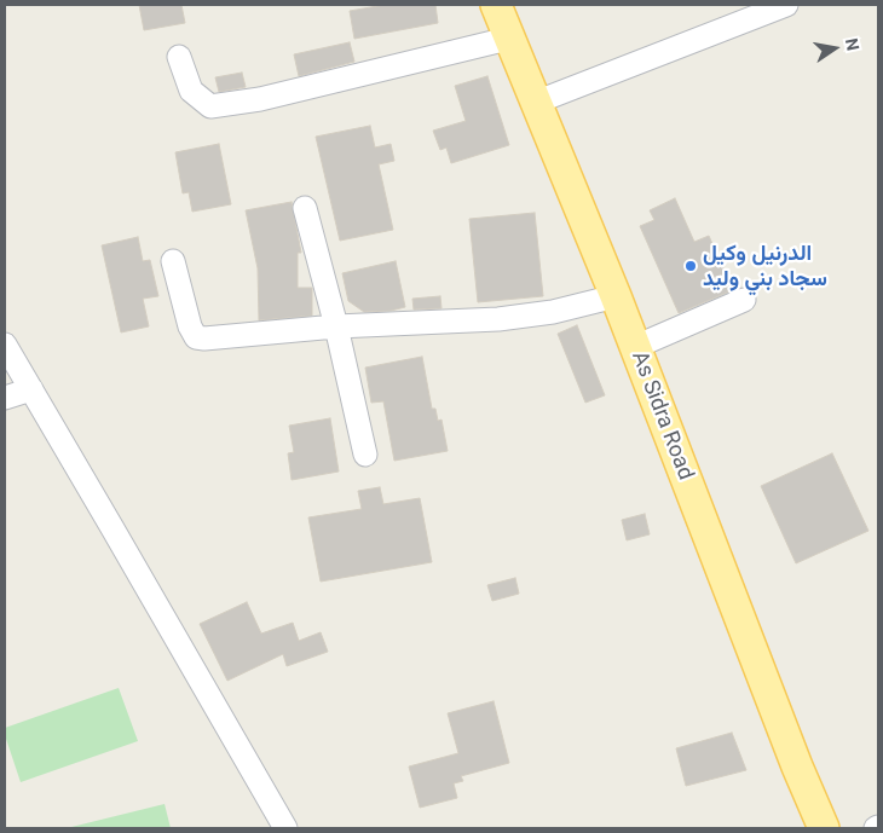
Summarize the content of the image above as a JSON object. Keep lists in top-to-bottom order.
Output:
{
  "streets": {
    "main road": ["As Sidra Road"]
  },
  "places": ["الدرنيل وكيل سجاد بني وليد"],
  "north": "right"
}
